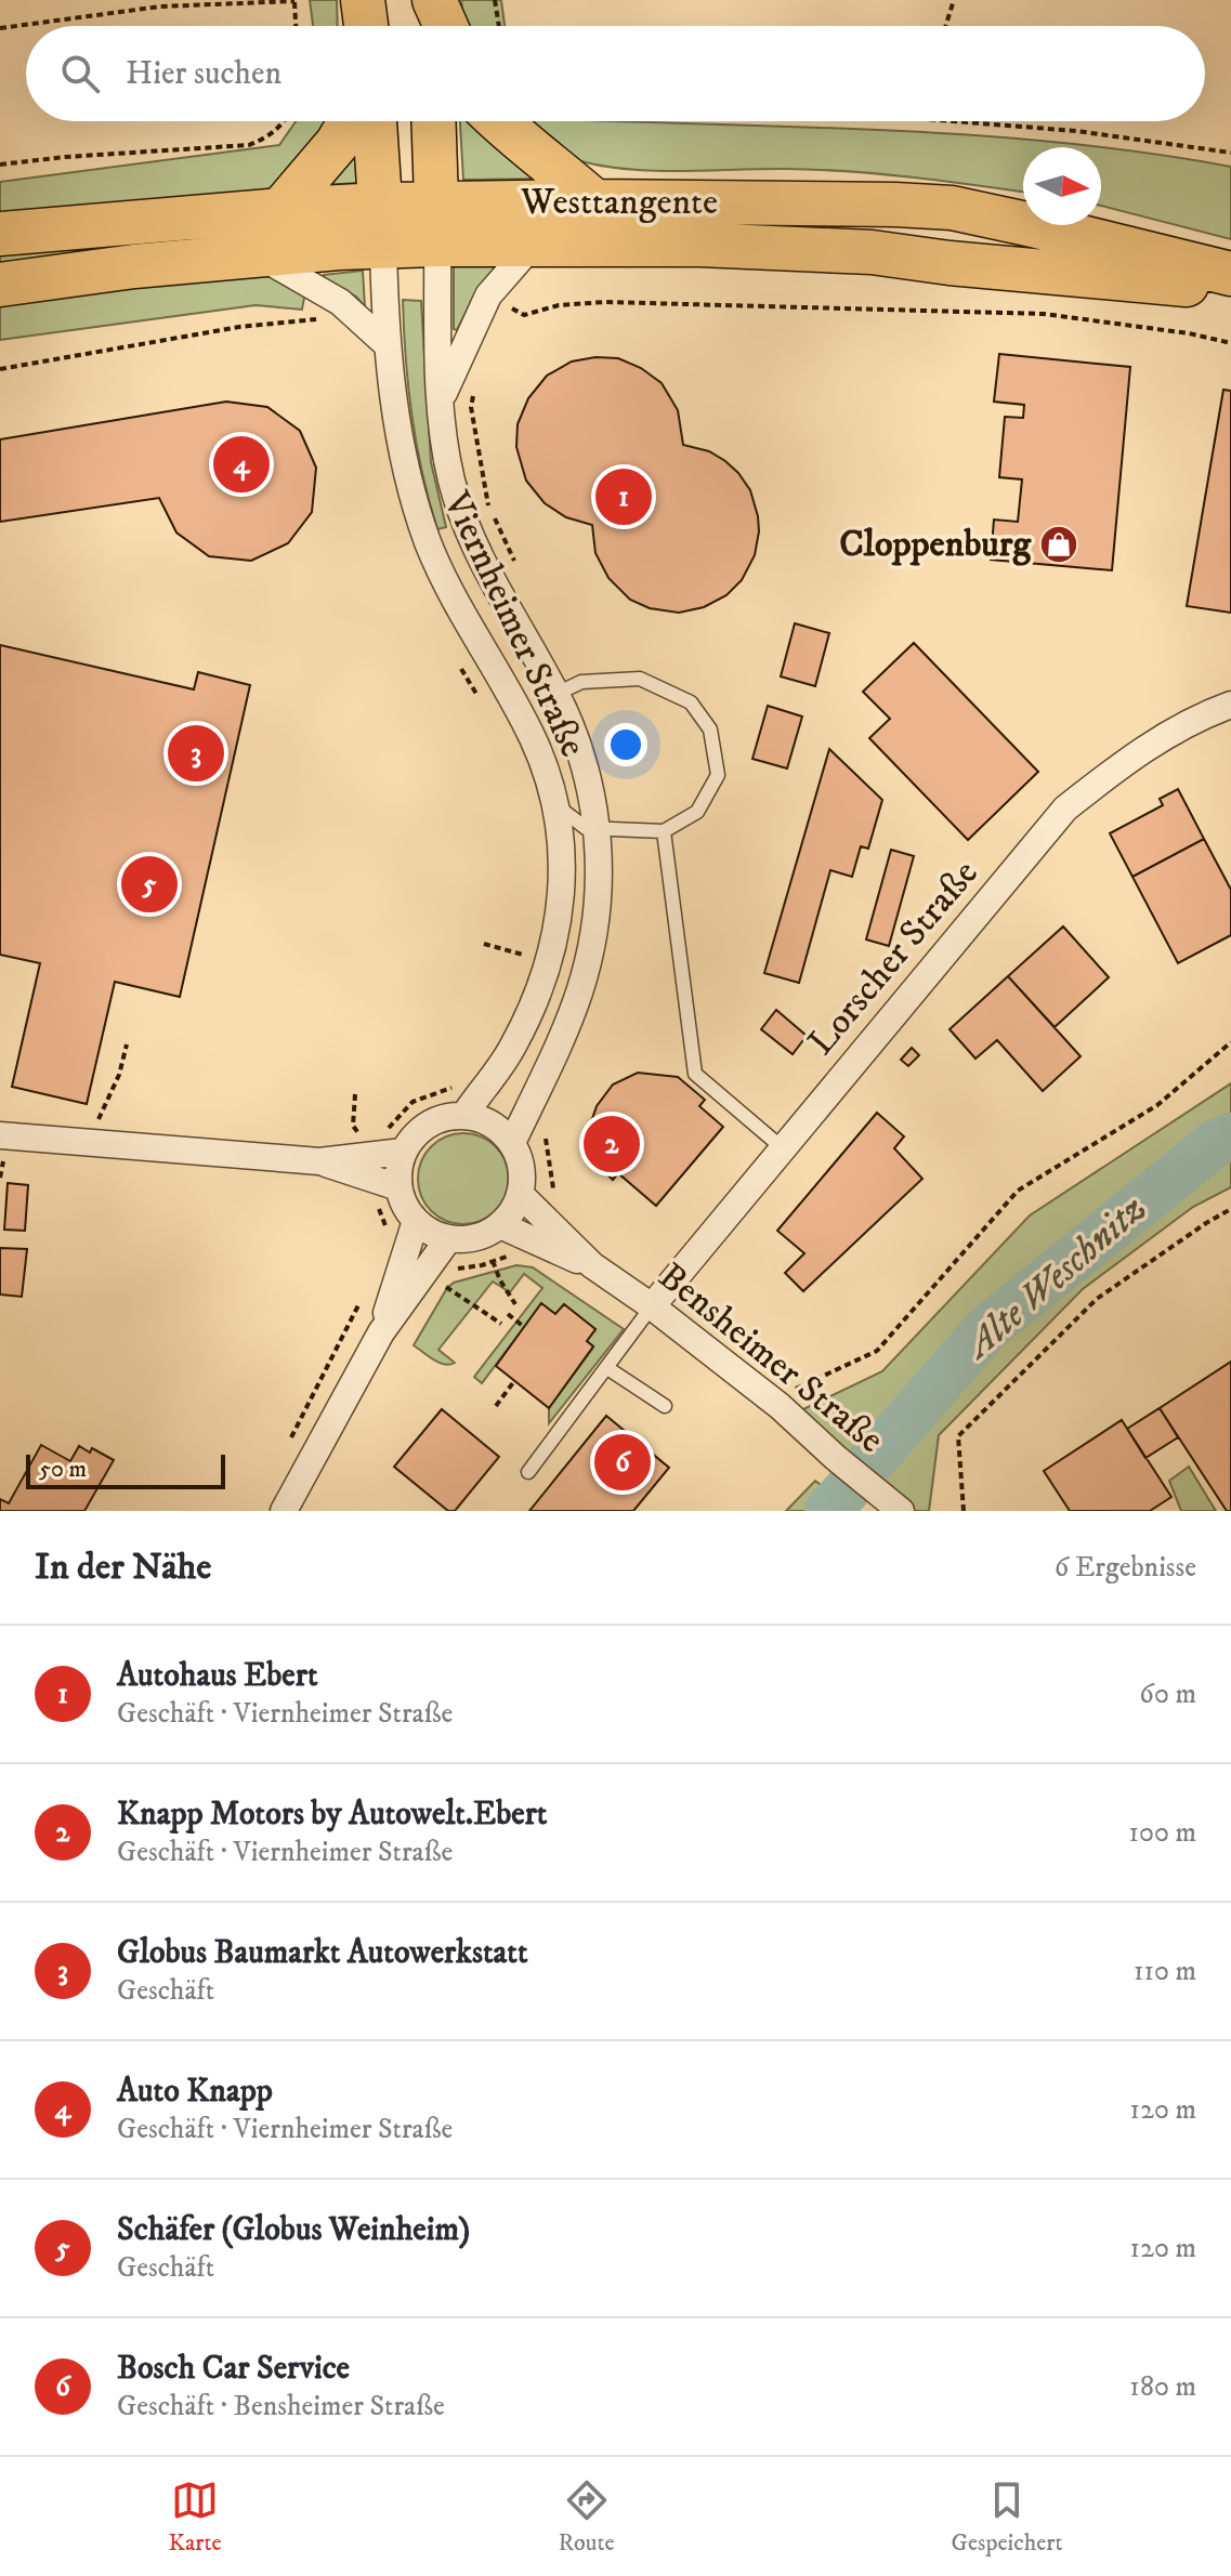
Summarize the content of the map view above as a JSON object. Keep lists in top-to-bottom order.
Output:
{
  "streets": {
    "main road": ["Westtangente"],
    "street": ["Viernheimer Straße", "Lorscher Straße", "Bensheimer Straße"]
  },
  "crossings": [
    ["Westtangente", "Viernheimer Straße"],
    ["Viernheimer Straße", "Bensheimer Straße"],
    ["Lorscher Straße", "Bensheimer Straße"]
  ],
  "water": ["Alte Weschnitz"],
  "places": {
    "shop": ["Cloppenburg"]
  },
  "scale_bar": "50 m",
  "north": "right",
  "page": {
    "search": "Hier suchen",
    "pins": [
      "4",
      "1",
      "3",
      "5",
      "2",
      "6"
    ],
    "scale": "50 m",
    "heading": ["In der Nähe", "6 Ergebnisse"],
    "list": [
      {
        "mark": "1",
        "name": "Autohaus Ebert",
        "note": "Geschäft · Viernheimer Straße",
        "value": "60 m"
      },
      {
        "mark": "2",
        "name": "Knapp Motors by Autowelt.Ebert",
        "note": "Geschäft · Viernheimer Straße",
        "value": "100 m"
      },
      {
        "mark": "3",
        "name": "Globus Baumarkt Autowerkstatt",
        "note": "Geschäft",
        "value": "110 m"
      },
      {
        "mark": "4",
        "name": "Auto Knapp",
        "note": "Geschäft · Viernheimer Straße",
        "value": "120 m"
      },
      {
        "mark": "5",
        "name": "Schäfer (Globus Weinheim)",
        "note": "Geschäft",
        "value": "120 m"
      },
      {
        "mark": "6",
        "name": "Bosch Car Service",
        "note": "Geschäft · Bensheimer Straße",
        "value": "180 m"
      }
    ],
    "nav": ["Karte", "Route", "Gespeichert"]
  }
}
